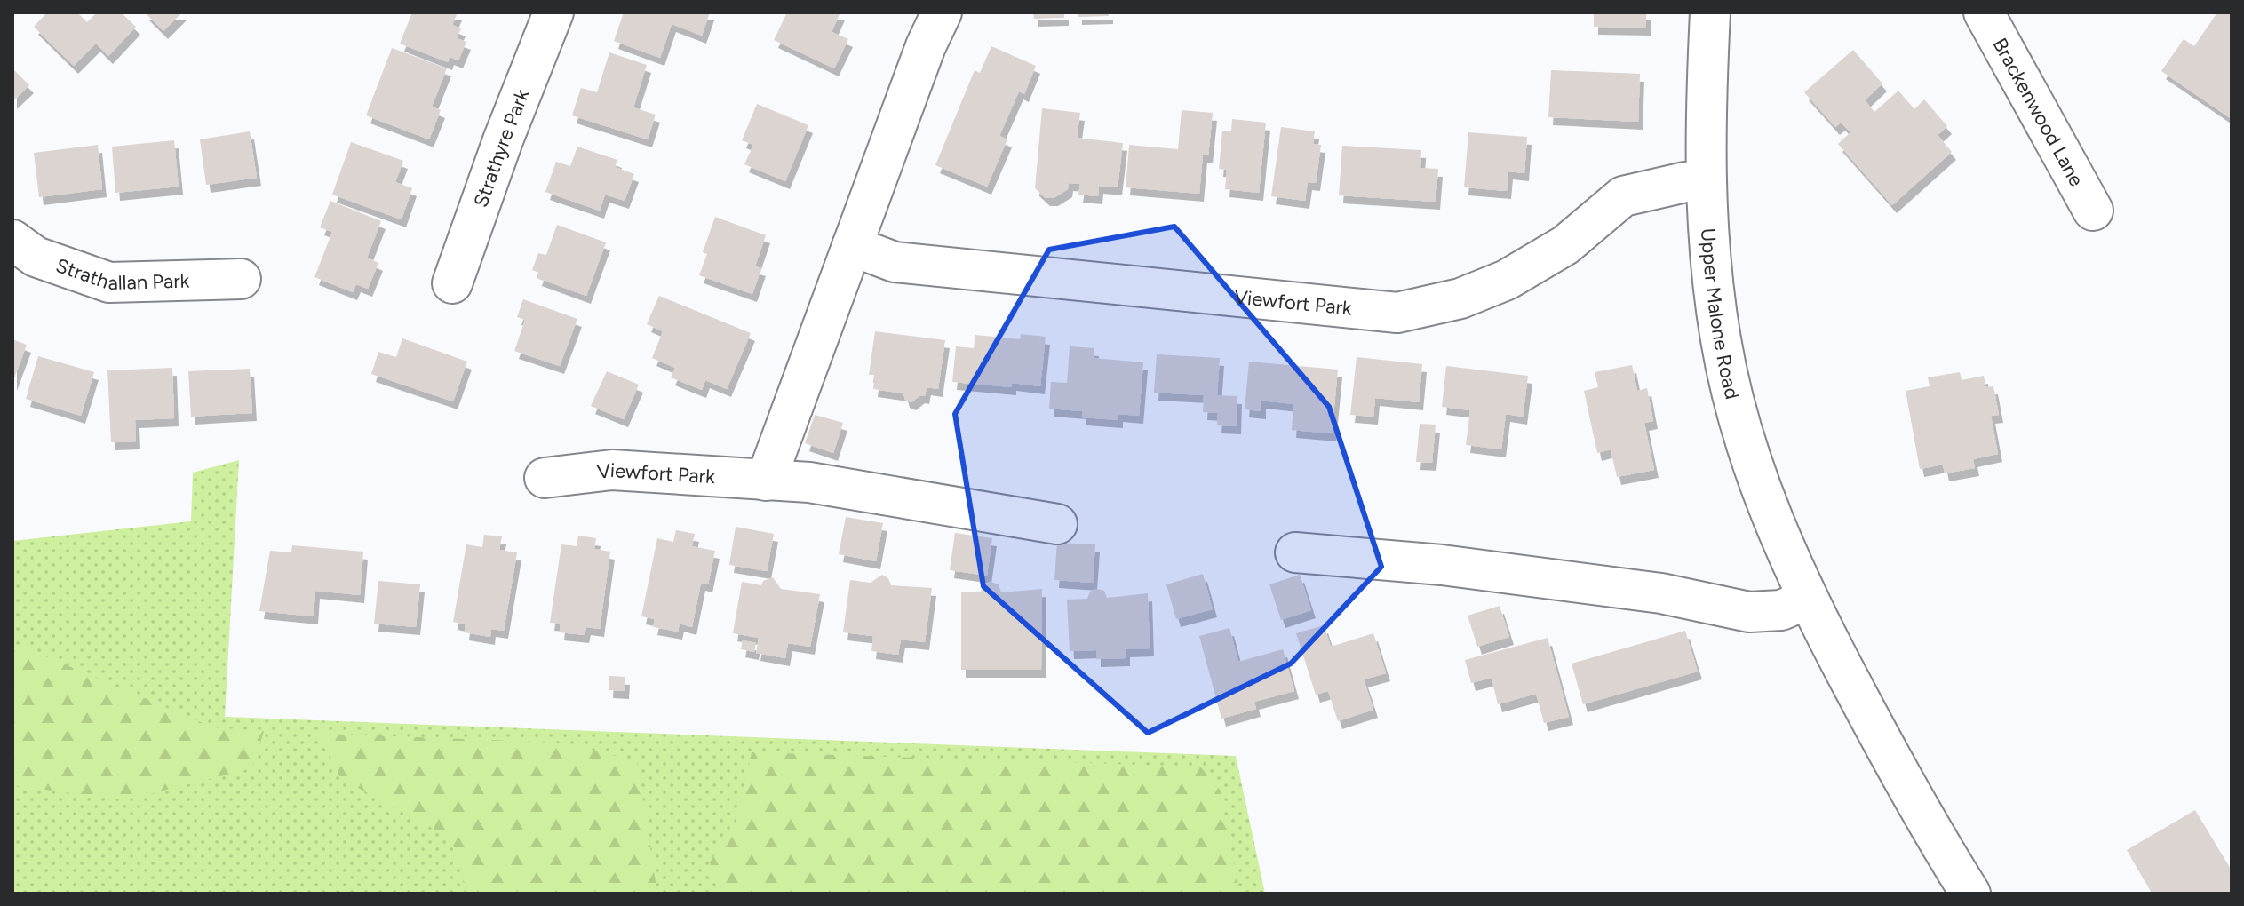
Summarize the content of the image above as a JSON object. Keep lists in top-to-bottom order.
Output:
{
  "streets": {
    "street": [
      "Brackenwood Lane",
      "Strathyre Park",
      "Strathallan Park",
      "Viewfort Park",
      "Upper Malone Road"
    ]
  },
  "crossings": [
    ["Viewfort Park", "Upper Malone Road"]
  ]
}
